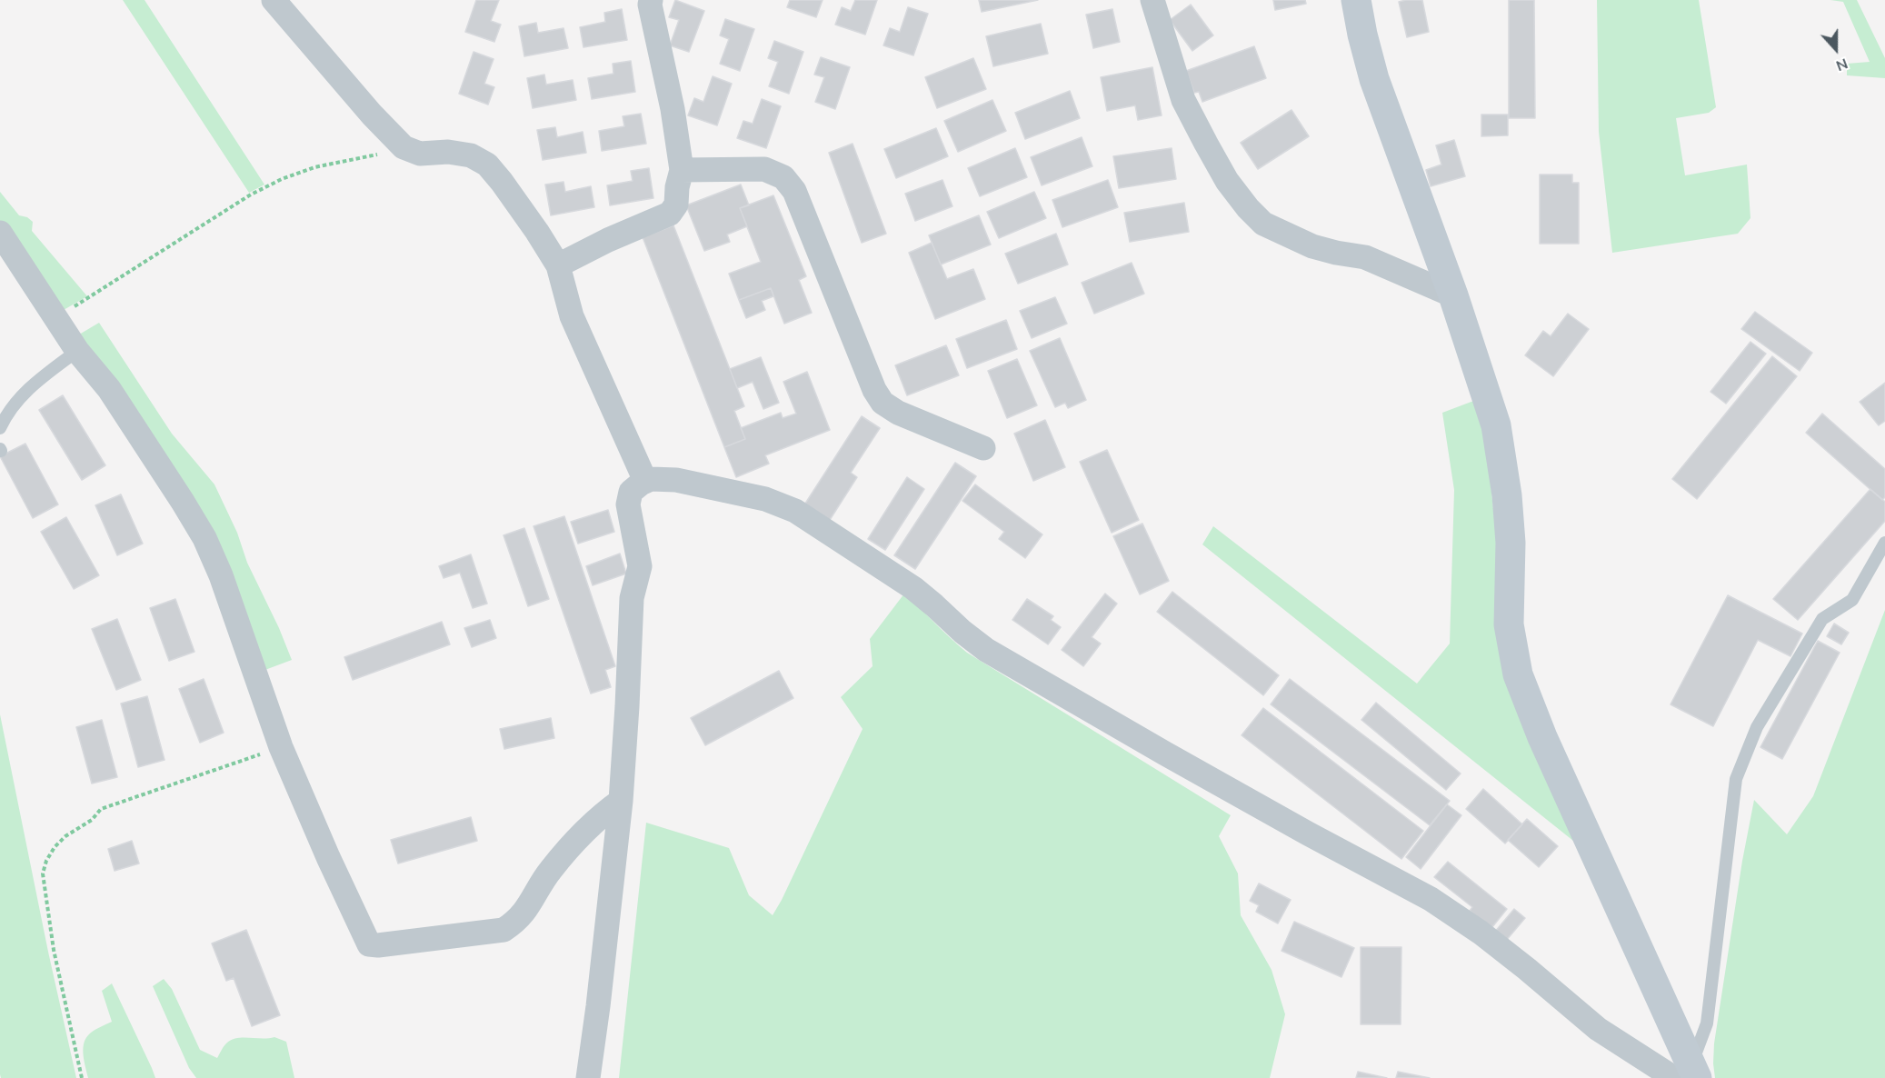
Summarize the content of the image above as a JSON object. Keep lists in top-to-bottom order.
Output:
{
  "north": "bottom"
}
